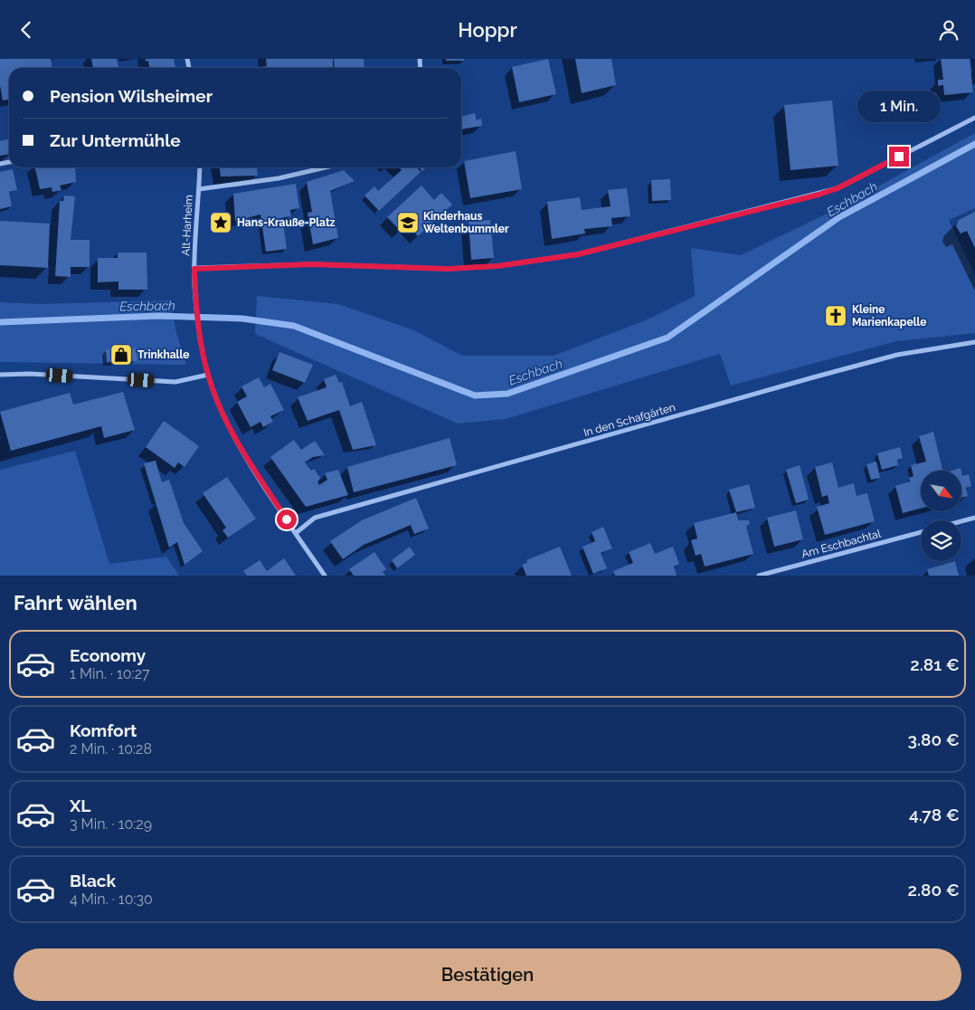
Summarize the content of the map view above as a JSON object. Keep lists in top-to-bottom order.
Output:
{
  "streets": {
    "street": ["Alt-Harheim", "In den Schafgärten", "Am Eschbachtal"]
  },
  "crossings": [
    ["Alt-Harheim", "In den Schafgärten"]
  ],
  "water": ["Eschbach"],
  "places": {
    "place": ["Hans-Krauße-Platz"],
    "school or university": ["Kinderhaus Weltenbummler"],
    "church": ["Kleine Marienkapelle"],
    "shop": ["Trinkhalle"]
  },
  "north": "bottom right",
  "page": {
    "header": "Hoppr",
    "banner": ["Pension Wilsheimer", "Zur Untermühle"],
    "bubble": "1 Min.",
    "heading": "Fahrt wählen",
    "list": [
      {
        "name": "Economy",
        "note": "1 Min. · 10:27",
        "value": "2.81 €"
      },
      {
        "name": "Komfort",
        "note": "2 Min. · 10:28",
        "value": "3.80 €"
      },
      {
        "name": "XL",
        "note": "3 Min. · 10:29",
        "value": "4.78 €"
      },
      {
        "name": "Black",
        "note": "4 Min. · 10:30",
        "value": "2.80 €"
      }
    ],
    "buttons": "Bestätigen"
  }
}
